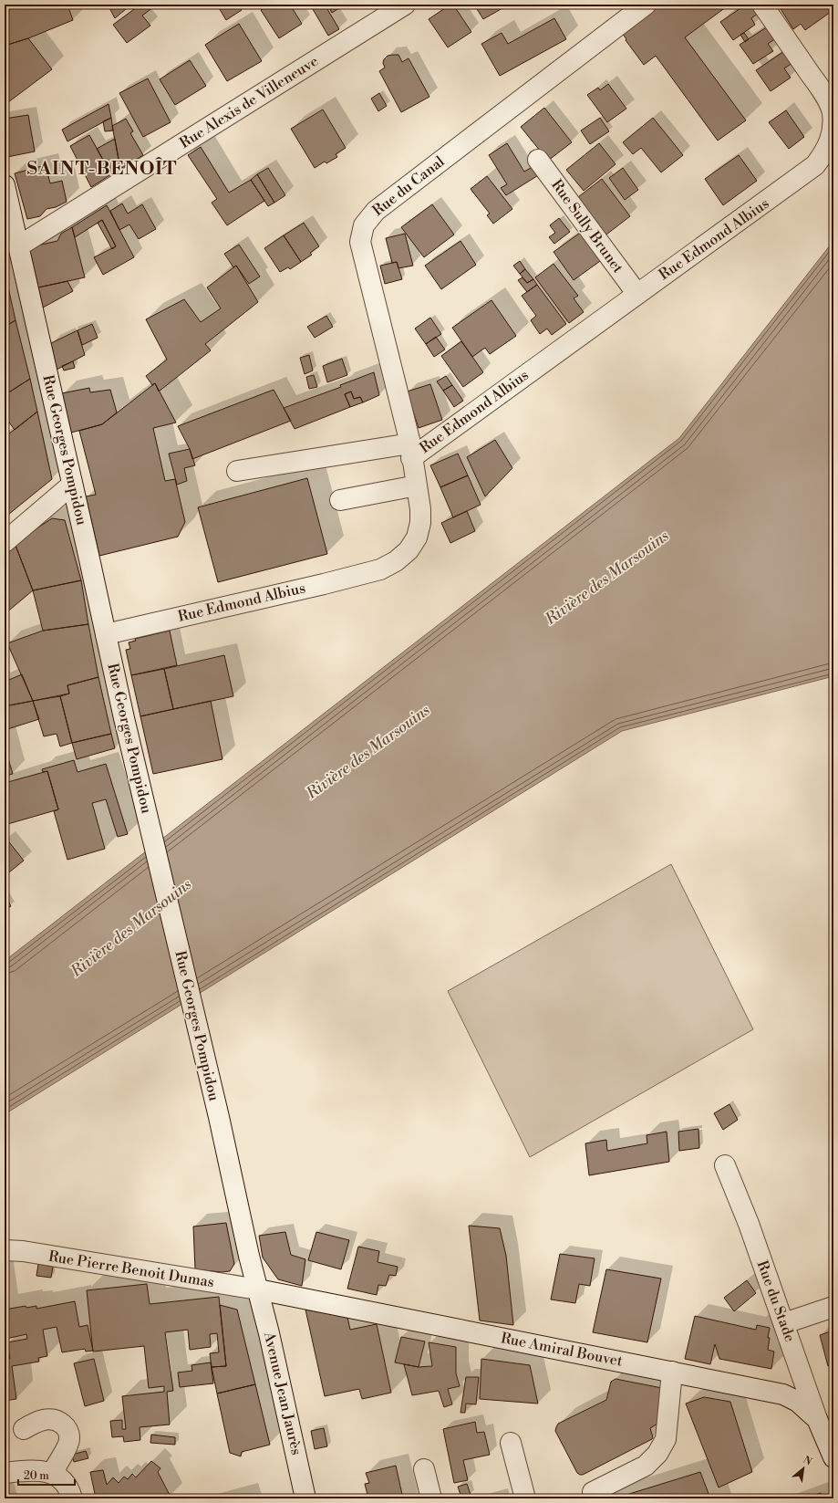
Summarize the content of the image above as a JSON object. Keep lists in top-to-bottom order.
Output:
{
  "streets": {
    "street": [
      "Rue Alexis de Villeneuve",
      "Rue du Canal",
      "Rue Sully Brunet",
      "Rue Edmond Albius",
      "Rue Georges Pompidou",
      "Rue Pierre Benoit Dumas",
      "Rue du Stade",
      "Rue Amiral Bouvet",
      "Avenue Jean Jaurès"
    ]
  },
  "crossings": [
    ["Rue Alexis de Villeneuve", "Rue Georges Pompidou"],
    ["Rue du Canal", "Rue Edmond Albius"],
    ["Rue Sully Brunet", "Rue Edmond Albius"],
    ["Rue Edmond Albius", "Rue Georges Pompidou"],
    ["Rue Georges Pompidou", "Rue Pierre Benoit Dumas"],
    ["Rue Georges Pompidou", "Rue Amiral Bouvet"],
    ["Rue Georges Pompidou", "Avenue Jean Jaurès"],
    ["Rue Pierre Benoit Dumas", "Rue Amiral Bouvet"],
    ["Rue Pierre Benoit Dumas", "Avenue Jean Jaurès"],
    ["Rue du Stade", "Rue Amiral Bouvet"],
    ["Rue Amiral Bouvet", "Avenue Jean Jaurès"]
  ],
  "districts": ["SAINT-BENOÎT"],
  "water": ["Rivière des Marsouins"],
  "scale_bar": "20 m",
  "north": "top right"
}
